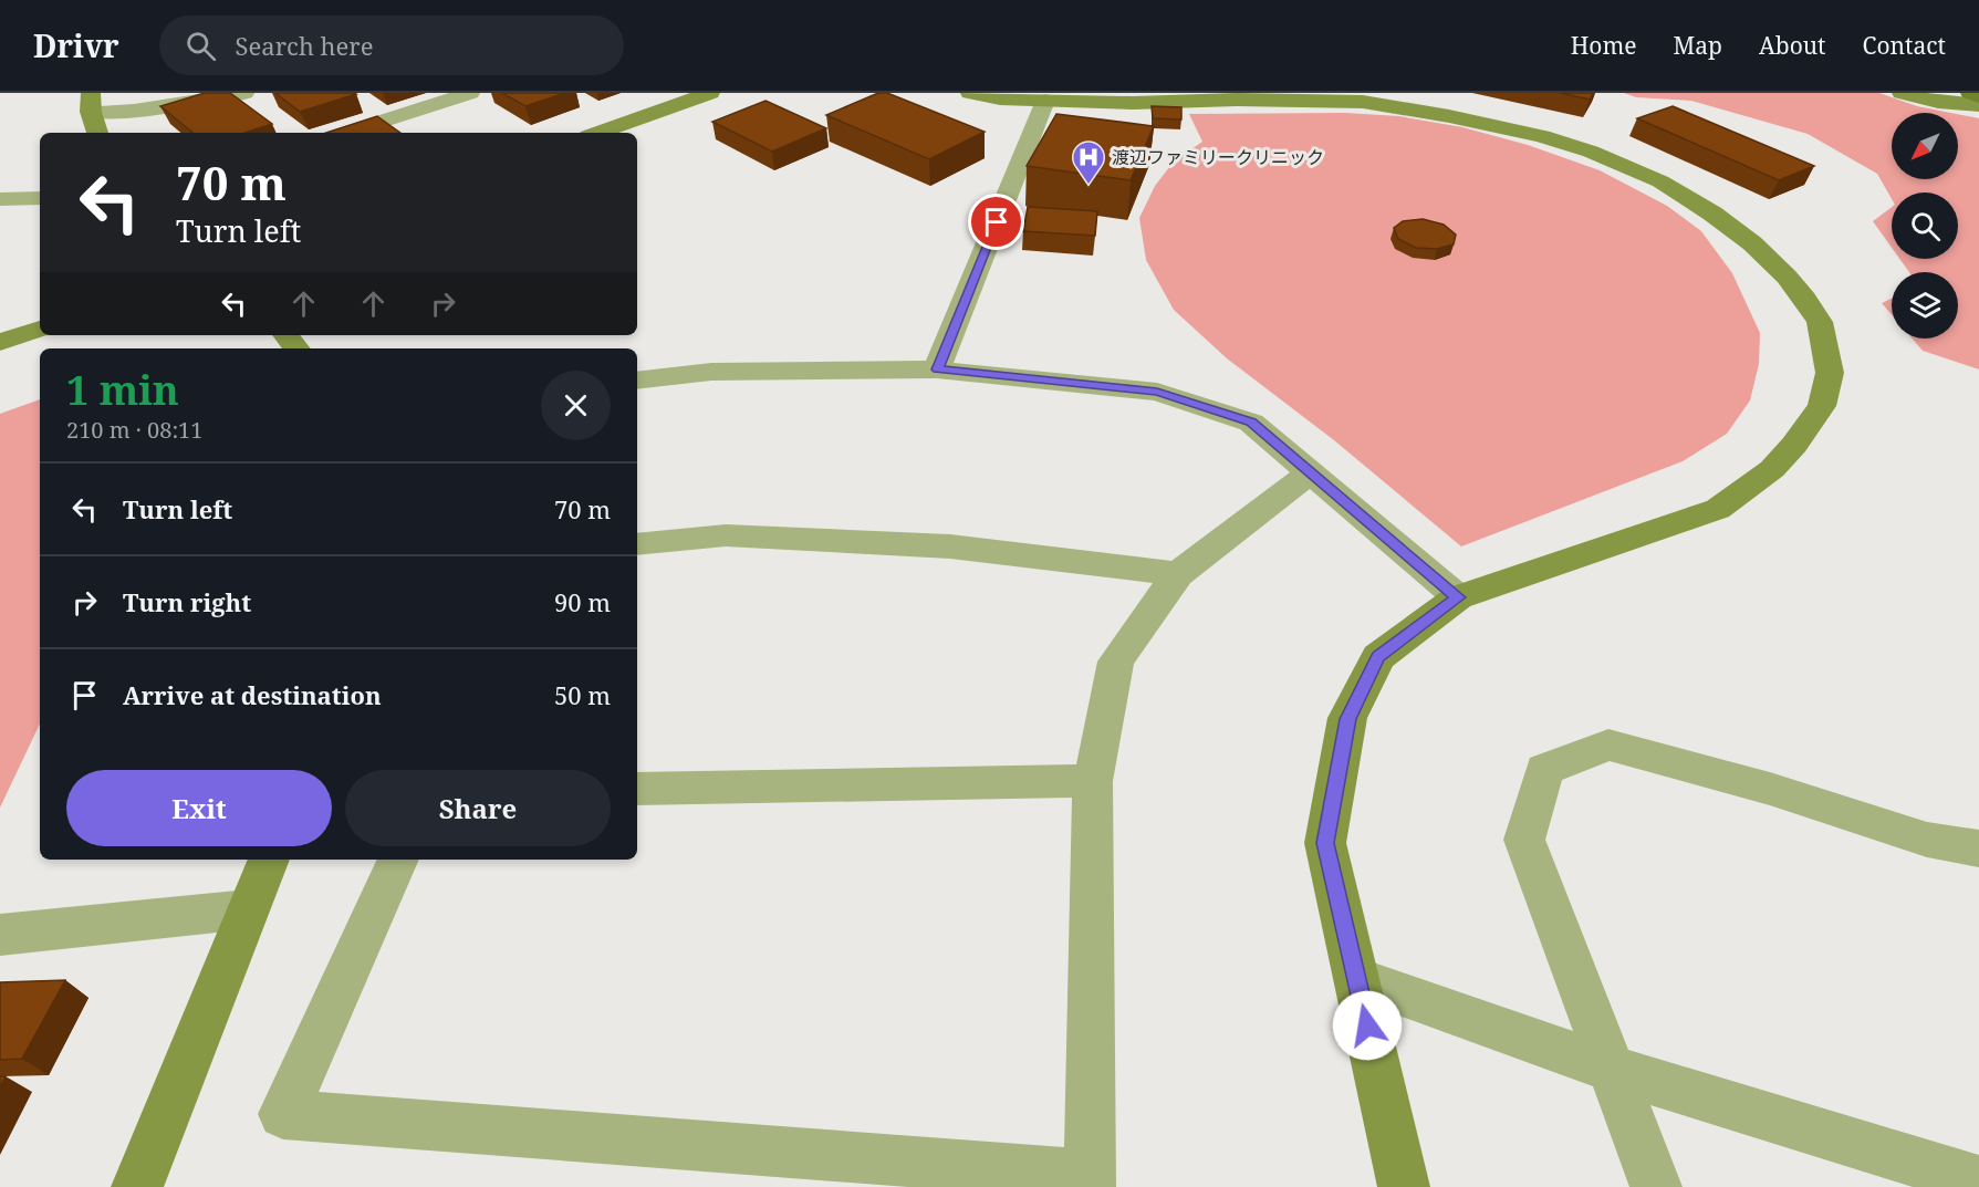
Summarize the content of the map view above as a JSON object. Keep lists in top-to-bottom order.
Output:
{
  "places": {
    "hospital": ["渡辺ファミリークリニック"]
  },
  "north": "bottom left",
  "page": {
    "header": "Drivr",
    "search": "Search here",
    "nav": [
      "Home",
      "Map",
      "About",
      "Contact"
    ],
    "turn": ["70 m", "Turn left"],
    "heading": ["1 min", "210 m · 08:11"],
    "list": [
      {
        "name": "Turn left",
        "value": "70 m"
      },
      {
        "name": "Turn right",
        "value": "90 m"
      },
      {
        "name": "Arrive at destination",
        "value": "50 m"
      }
    ],
    "buttons": ["Exit", "Share"]
  }
}
